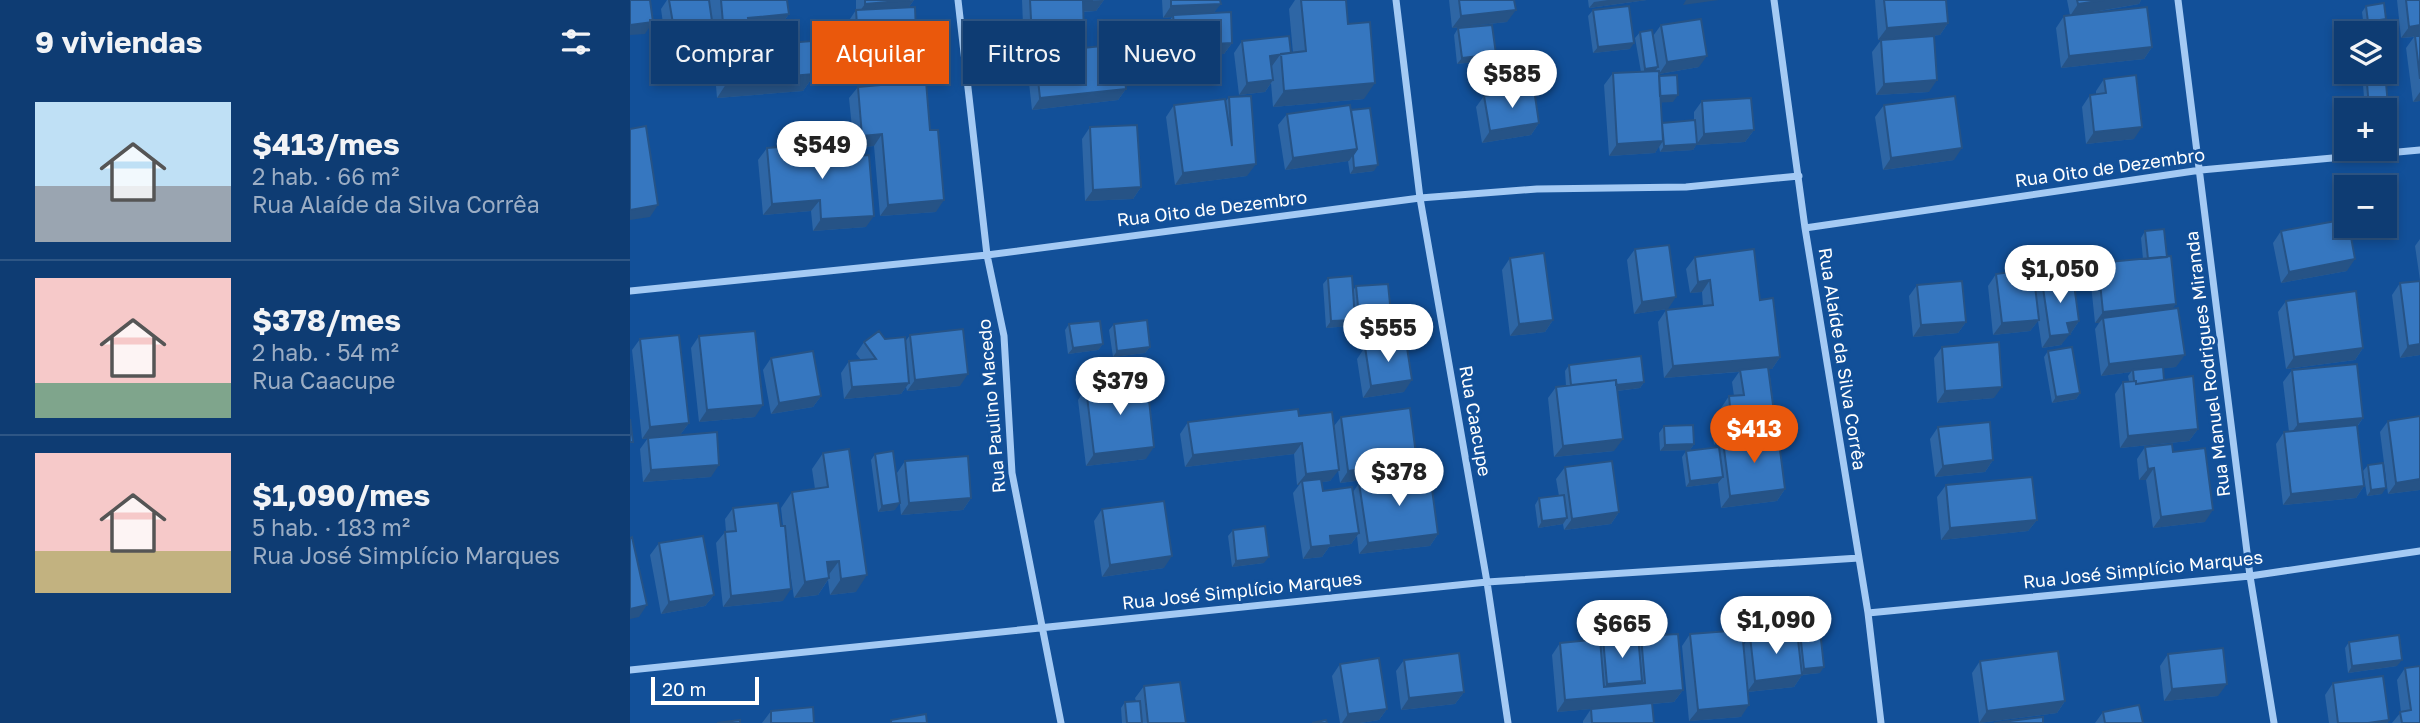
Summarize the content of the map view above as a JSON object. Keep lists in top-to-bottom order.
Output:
{
  "streets": {
    "street": [
      "Rua Oito de Dezembro",
      "Rua Alaíde da Silva Corrêa",
      "Rua Manuel Rodrigues Miranda",
      "Rua Paulino Macedo",
      "Rua Caacupe",
      "Rua José Simplício Marques"
    ]
  },
  "crossings": [
    ["Rua Oito de Dezembro", "Rua Alaíde da Silva Corrêa"],
    ["Rua Oito de Dezembro", "Rua Manuel Rodrigues Miranda"],
    ["Rua Oito de Dezembro", "Rua Paulino Macedo"],
    ["Rua Oito de Dezembro", "Rua Caacupe"],
    ["Rua Alaíde da Silva Corrêa", "Rua José Simplício Marques"],
    ["Rua Manuel Rodrigues Miranda", "Rua José Simplício Marques"],
    ["Rua Paulino Macedo", "Rua José Simplício Marques"],
    ["Rua Caacupe", "Rua José Simplício Marques"]
  ],
  "scale_bar": "20 m",
  "page": {
    "heading": "9 viviendas",
    "map_buttons": ["+", "−"],
    "chip": [
      "Comprar",
      "Alquilar",
      "Filtros",
      "Nuevo"
    ],
    "price": [
      "$585",
      "$549",
      "$1,050",
      "$555",
      "$379",
      "$413",
      "$378",
      "$1,090",
      "$665"
    ],
    "list": [
      {
        "name": "$413/mes",
        "note": "2 hab. · 66 m² · Rua Alaíde da Silva Corrêa"
      },
      {
        "name": "$378/mes",
        "note": "2 hab. · 54 m² · Rua Caacupe"
      },
      {
        "name": "$1,090/mes",
        "note": "5 hab. · 183 m² · Rua José Simplício Marques"
      }
    ],
    "scale": "20 m"
  }
}
